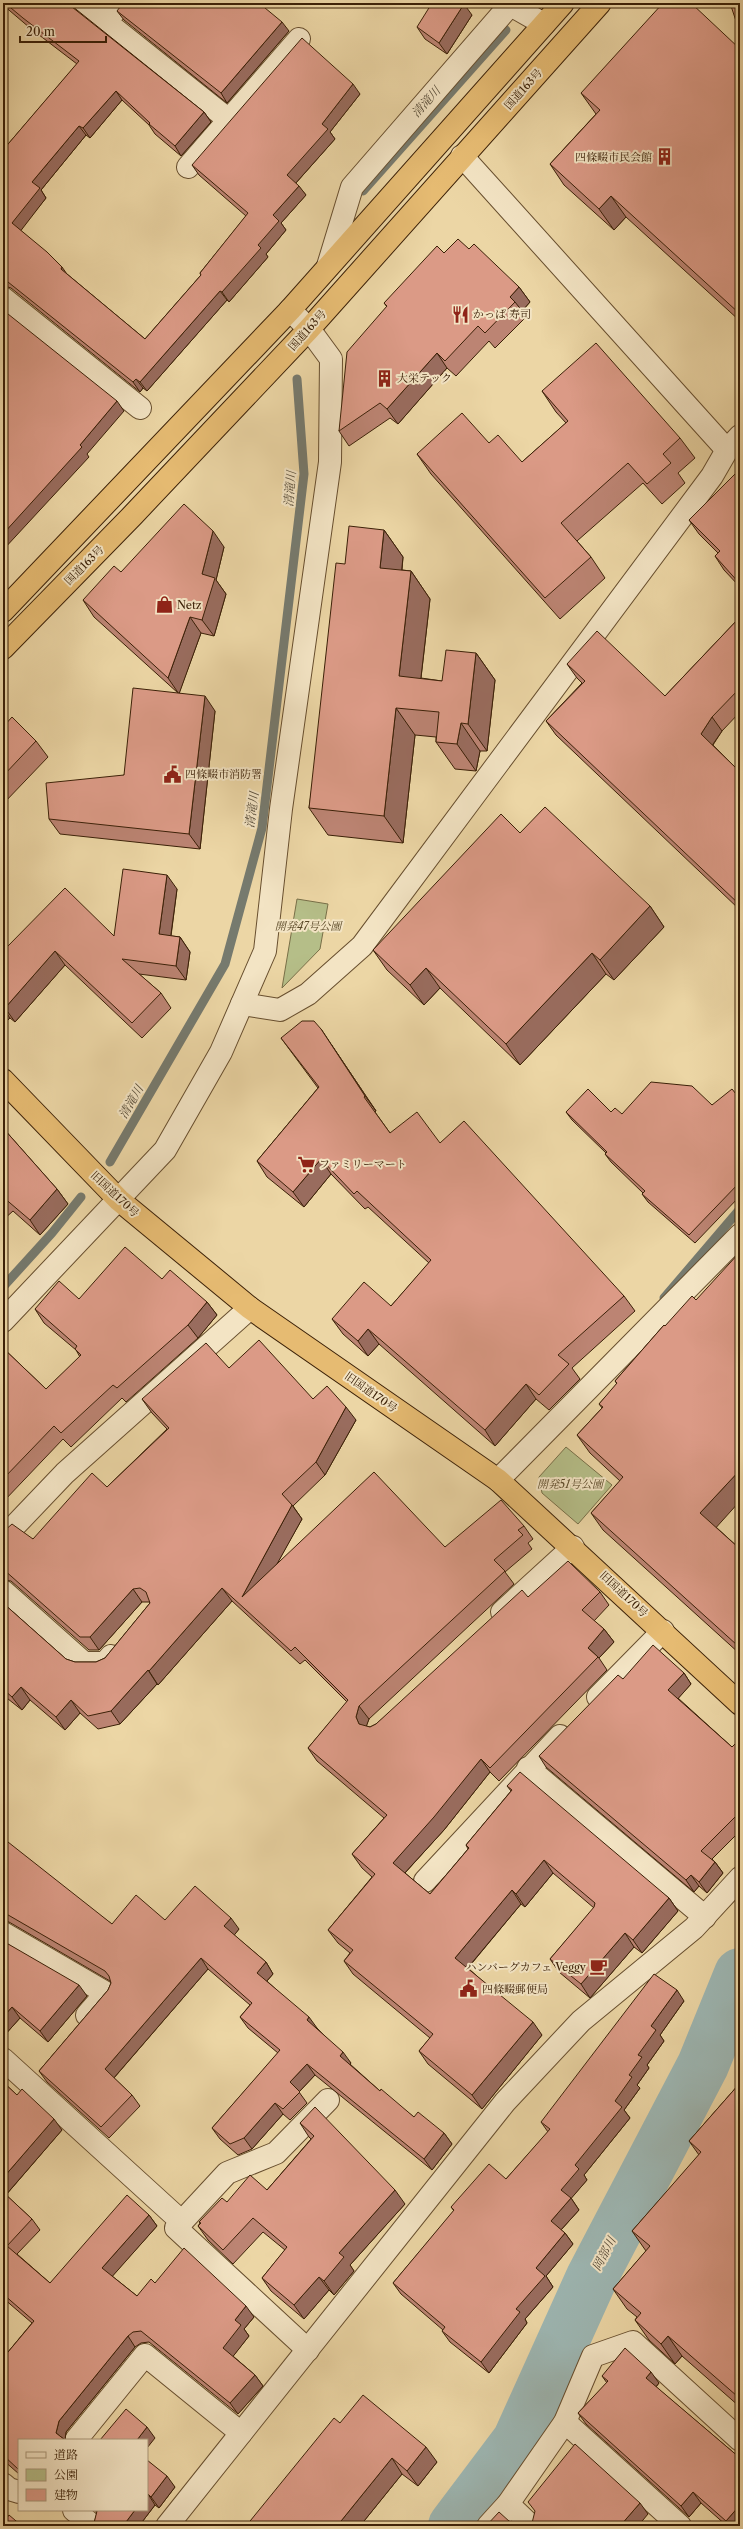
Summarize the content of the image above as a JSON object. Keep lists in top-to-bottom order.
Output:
{
  "streets": {
    "highway": ["国道163号", "旧国道170号"]
  },
  "water": ["清滝川", "岡部川"],
  "parks": ["開発47号公園", "開発51号公園"],
  "places": {
    "building": ["四條畷市民会館", "大栄テック"],
    "restaurant": ["かっぱ 寿司"],
    "shop": ["Netz"],
    "public building": ["四條畷市消防署", "四條畷郵便局"],
    "supermarket": ["ファミリーマート"],
    "cafe": ["ハンバーグカフェ Veggy"]
  },
  "legend": ["道路", "公園", "建物"],
  "scale_bar": "20 m"
}
